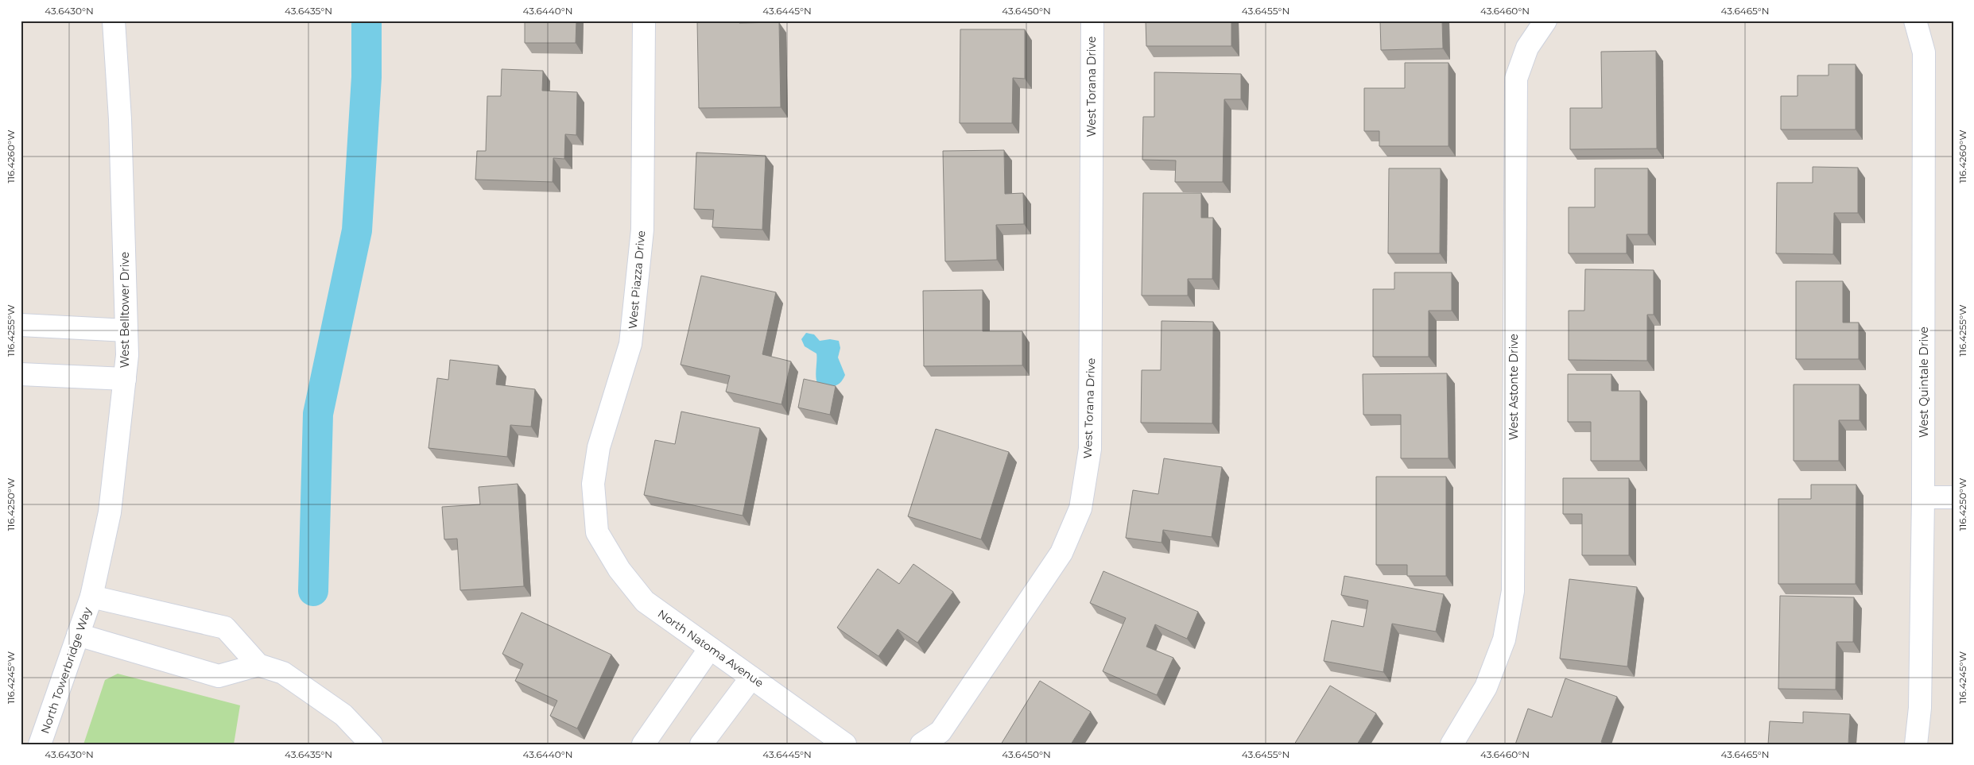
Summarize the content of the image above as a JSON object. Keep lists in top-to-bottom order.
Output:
{
  "streets": {
    "street": [
      "West Torana Drive",
      "West Piazza Drive",
      "West Belltower Drive",
      "West Quintale Drive",
      "West Astonte Drive",
      "North Natoma Avenue",
      "North Towerbridge Way"
    ]
  },
  "crossings": [
    ["West Piazza Drive", "North Natoma Avenue"],
    ["West Belltower Drive", "North Towerbridge Way"]
  ],
  "coordinates": [
    "43.6430°N",
    "43.6435°N",
    "43.6440°N",
    "43.6445°N",
    "43.6450°N",
    "43.6455°N",
    "43.6460°N",
    "43.6465°N",
    "116.4260°W",
    "116.4255°W",
    "116.4250°W",
    "116.4245°W"
  ]
}
